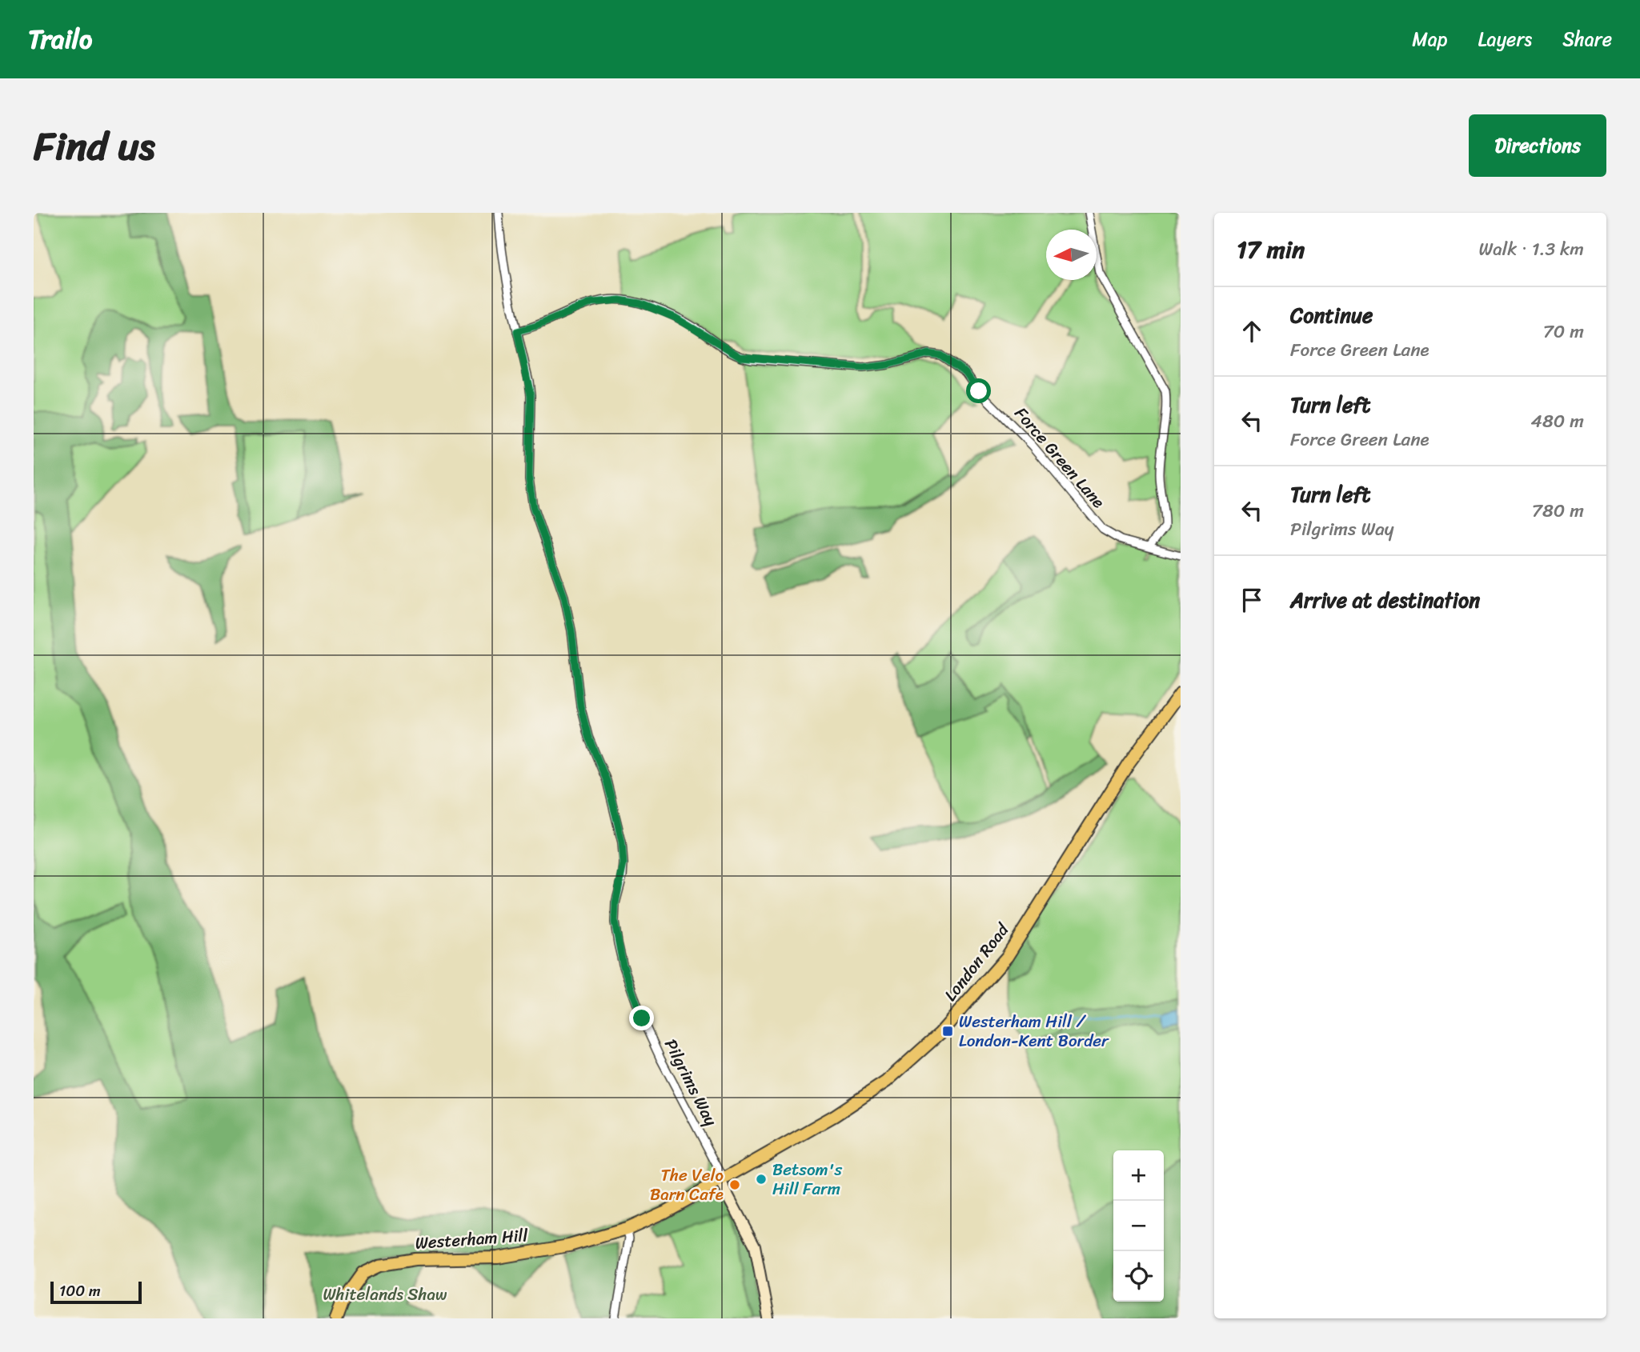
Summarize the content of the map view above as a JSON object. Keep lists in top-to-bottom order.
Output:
{
  "streets": {
    "main road": ["London Road", "Westerham Hill"],
    "street": ["Force Green Lane", "Pilgrims Way"]
  },
  "crossings": [
    ["Force Green Lane", "Pilgrims Way"],
    ["London Road", "Pilgrims Way"],
    ["London Road", "Westerham Hill"],
    ["Pilgrims Way", "Westerham Hill"]
  ],
  "parks": ["Whitelands Shaw"],
  "places": {
    "transit": ["Westerham Hill / London-Kent Border"],
    "other": ["Betsom's Hill Farm", "The Velo Barn Cafe"]
  },
  "scale_bar": "100 m",
  "north": "left",
  "page": {
    "header": "Trailo",
    "nav": ["Map", "Layers", "Share"],
    "title": "Find us",
    "buttons": "Directions",
    "heading": ["17 min", "Walk · 1.3 km"],
    "list": [
      ["Continue", "Force Green Lane", "70 m"],
      ["Turn left", "Force Green Lane", "480 m"],
      ["Turn left", "Pilgrims Way", "780 m"],
      "Arrive at destination"
    ],
    "map_buttons": ["+", "−"],
    "scale": "100 m"
  }
}
